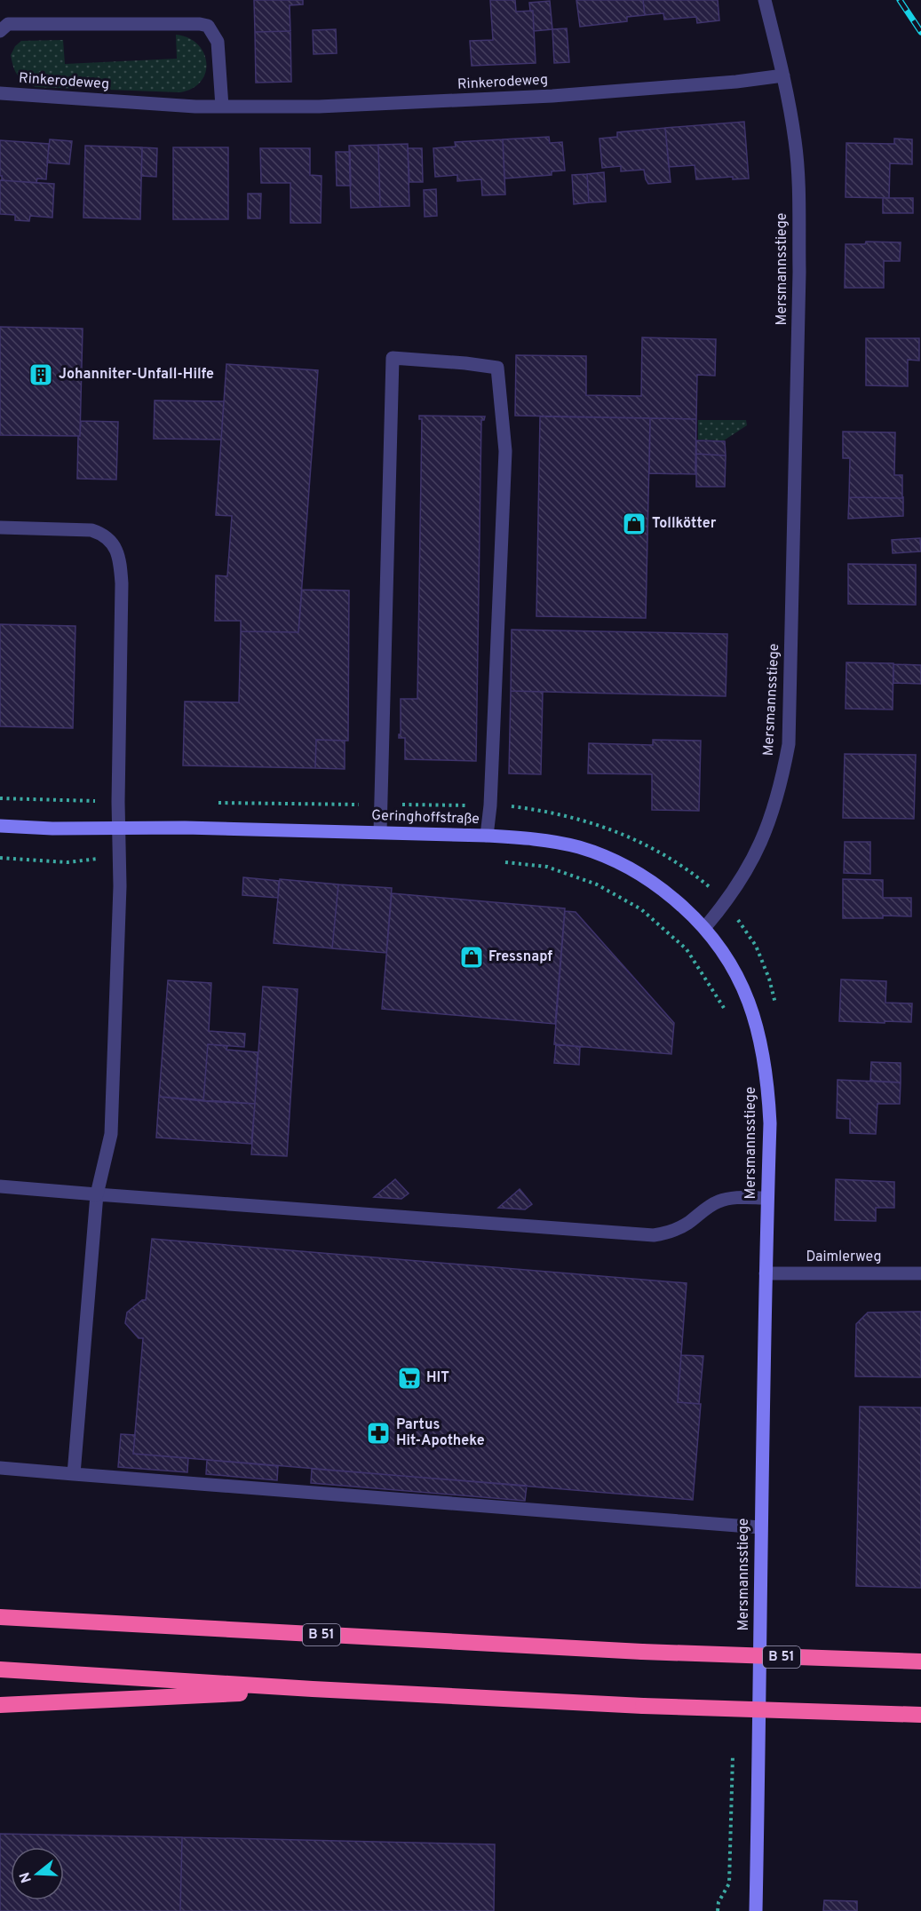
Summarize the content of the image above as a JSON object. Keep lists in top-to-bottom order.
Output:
{
  "streets": {
    "highway": ["B 51"],
    "street": [
      "Rinkerodeweg",
      "Mersmannsstiege",
      "Geringhoffstraße",
      "Daimlerweg"
    ]
  },
  "crossings": [
    ["Rinkerodeweg", "Mersmannsstiege"],
    ["Mersmannsstiege", "Geringhoffstraße"],
    ["Mersmannsstiege", "Daimlerweg"]
  ],
  "places": {
    "building": ["Johanniter-Unfall-Hilfe"],
    "shop": ["Tollkötter", "Fressnapf"],
    "supermarket": ["HIT"],
    "pharmacy": ["Partus Hit-Apotheke"]
  },
  "north": "left"
}
